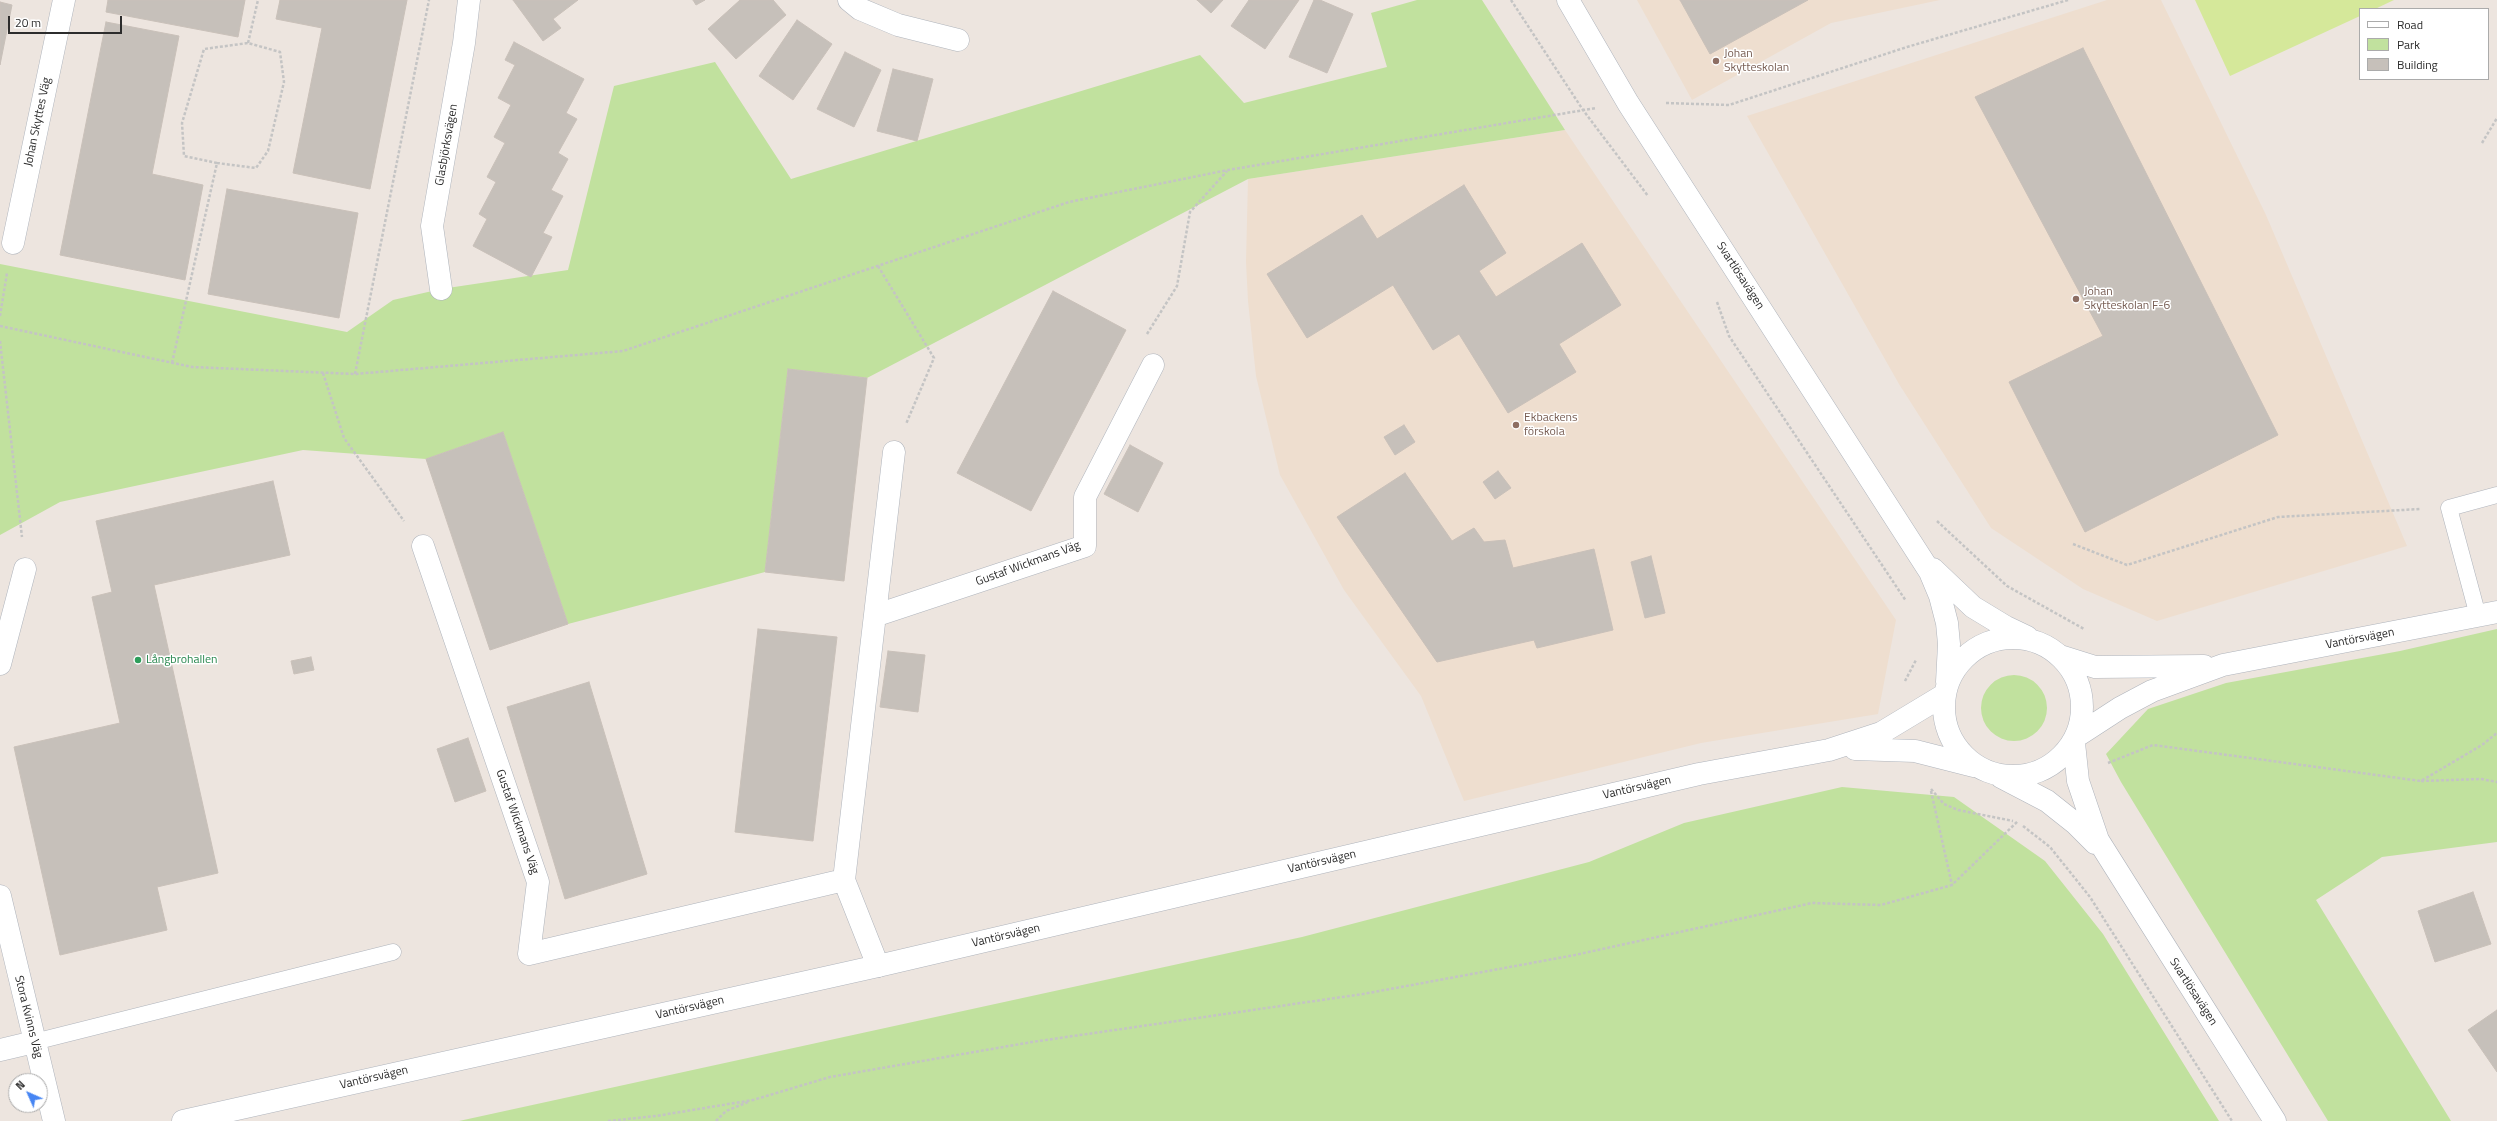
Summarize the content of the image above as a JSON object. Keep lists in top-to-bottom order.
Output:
{
  "streets": {
    "street": [
      "Johan Skyttes Väg",
      "Glasbjörksvägen",
      "Svartlösavägen",
      "Gustaf Wickmans Väg",
      "Vantörsvägen",
      "Stora Kvinns Väg"
    ]
  },
  "crossings": [
    ["Svartlösavägen", "Vantörsvägen"]
  ],
  "places": [
    "Johan Skytteskolan",
    "Johan Skytteskolan F-6",
    "Ekbackens förskola",
    "Långbrohallen"
  ],
  "legend": ["Road", "Park", "Building"],
  "scale_bar": "20 m",
  "north": "top left"
}
